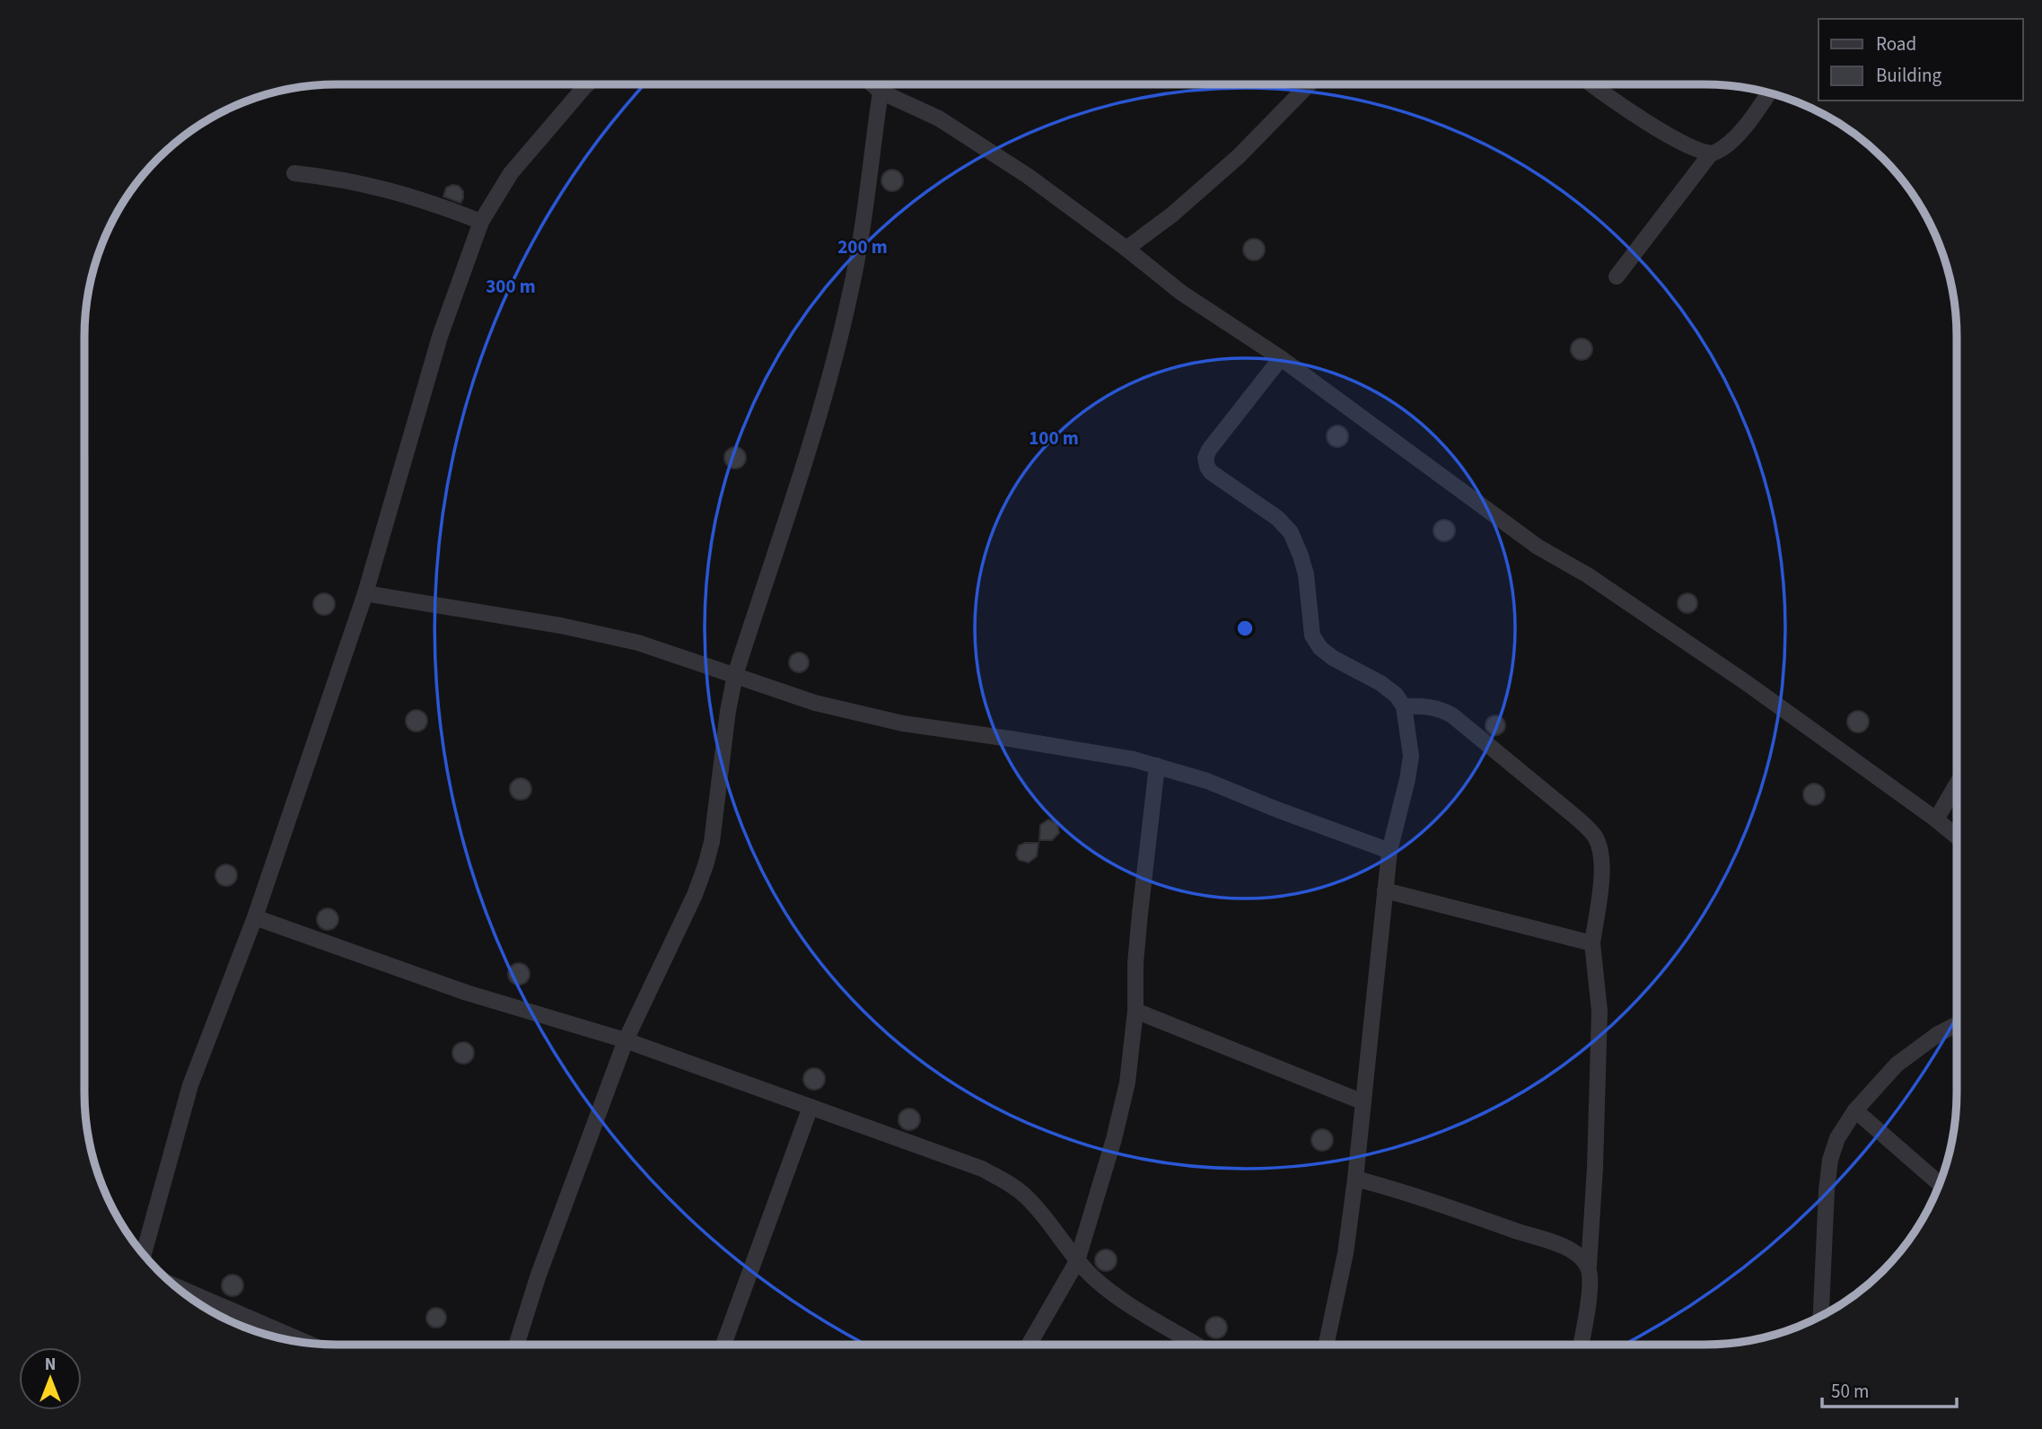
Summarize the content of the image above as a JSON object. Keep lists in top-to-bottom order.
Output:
{
  "legend": ["Road", "Building"],
  "scale_bar": "50 m",
  "north": "top",
  "rings": ["200 m", "300 m", "100 m"]
}
